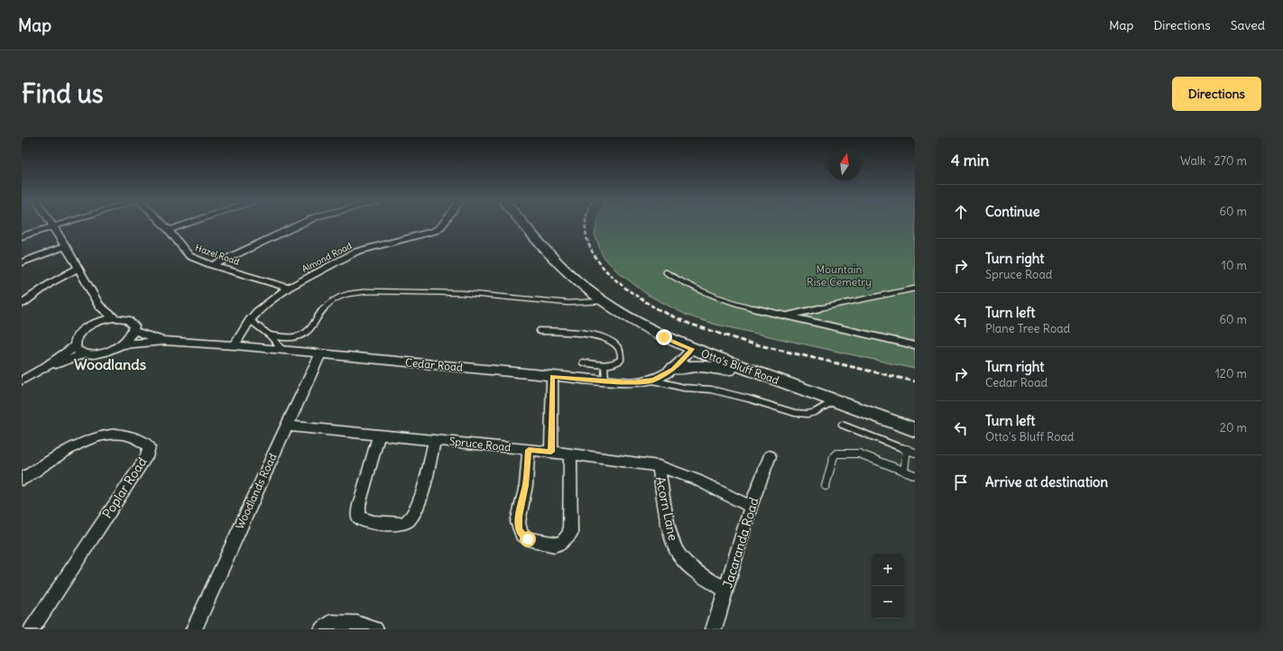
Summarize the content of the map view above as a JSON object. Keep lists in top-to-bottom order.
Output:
{
  "streets": {
    "main road": ["Otto's Bluff Road"],
    "street": [
      "Hazel Road",
      "Almond Road",
      "Cedar Road",
      "Spruce Road",
      "Poplar Road",
      "Woodlands Road",
      "Acorn Lane",
      "Jacaranda Road"
    ]
  },
  "crossings": [
    ["Hazel Road", "Almond Road"],
    ["Almond Road", "Cedar Road"],
    ["Cedar Road", "Otto's Bluff Road"],
    ["Cedar Road", "Woodlands Road"],
    ["Spruce Road", "Woodlands Road"],
    ["Spruce Road", "Acorn Lane"],
    ["Spruce Road", "Jacaranda Road"],
    ["Acorn Lane", "Jacaranda Road"]
  ],
  "districts": ["Woodlands"],
  "parks": ["Mountain Rise Cemetry"],
  "north": "top",
  "page": {
    "header": "Map",
    "nav": ["Map", "Directions", "Saved"],
    "buttons": "Directions",
    "title": "Find us",
    "heading": ["4 min", "Walk · 270 m"],
    "list": [
      ["Continue", "60 m"],
      ["Turn right", "Spruce Road", "10 m"],
      ["Turn left", "Plane Tree Road", "60 m"],
      ["Turn right", "Cedar Road", "120 m"],
      ["Turn left", "Otto's Bluff Road", "20 m"],
      "Arrive at destination"
    ],
    "map_buttons": ["+", "−"]
  }
}
